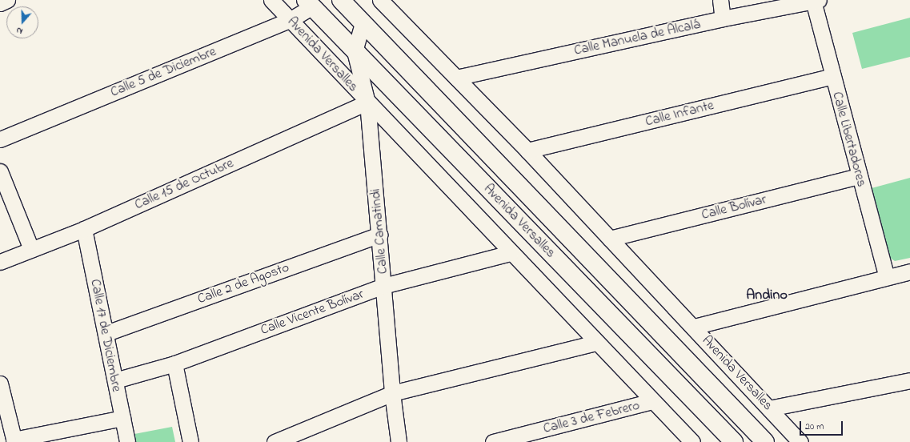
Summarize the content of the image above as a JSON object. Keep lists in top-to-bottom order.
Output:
{
  "streets": {
    "street": [
      "Calle Manuela de Alcalá",
      "Avenida Versalles",
      "Calle 5 de Diciembre",
      "Calle Infante",
      "Calle Libertadores",
      "Calle 15 de Octubre",
      "Calle Bolívar",
      "Calle Camatindi",
      "Calle 2 de Agosto",
      "Calle Vicente Bolívar",
      "Calle 17 de Diciembre",
      "Calle 3 de Febrero"
    ]
  },
  "crossings": [
    ["Calle Manuela de Alcalá", "Avenida Versalles"],
    ["Calle Manuela de Alcalá", "Calle Libertadores"],
    ["Avenida Versalles", "Calle 5 de Diciembre"],
    ["Avenida Versalles", "Calle Infante"],
    ["Avenida Versalles", "Calle 15 de Octubre"],
    ["Avenida Versalles", "Calle Bolívar"],
    ["Avenida Versalles", "Calle Camatindi"],
    ["Avenida Versalles", "Calle Vicente Bolívar"],
    ["Avenida Versalles", "Calle 3 de Febrero"],
    ["Calle Infante", "Calle Libertadores"],
    ["Calle Libertadores", "Calle Bolívar"],
    ["Calle 15 de Octubre", "Calle Camatindi"],
    ["Calle 15 de Octubre", "Calle 17 de Diciembre"],
    ["Calle Camatindi", "Calle 2 de Agosto"],
    ["Calle Camatindi", "Calle Vicente Bolívar"],
    ["Calle 2 de Agosto", "Calle 17 de Diciembre"],
    ["Calle Vicente Bolívar", "Calle 17 de Diciembre"]
  ],
  "districts": ["Andino"],
  "scale_bar": "20 m",
  "north": "bottom"
}
